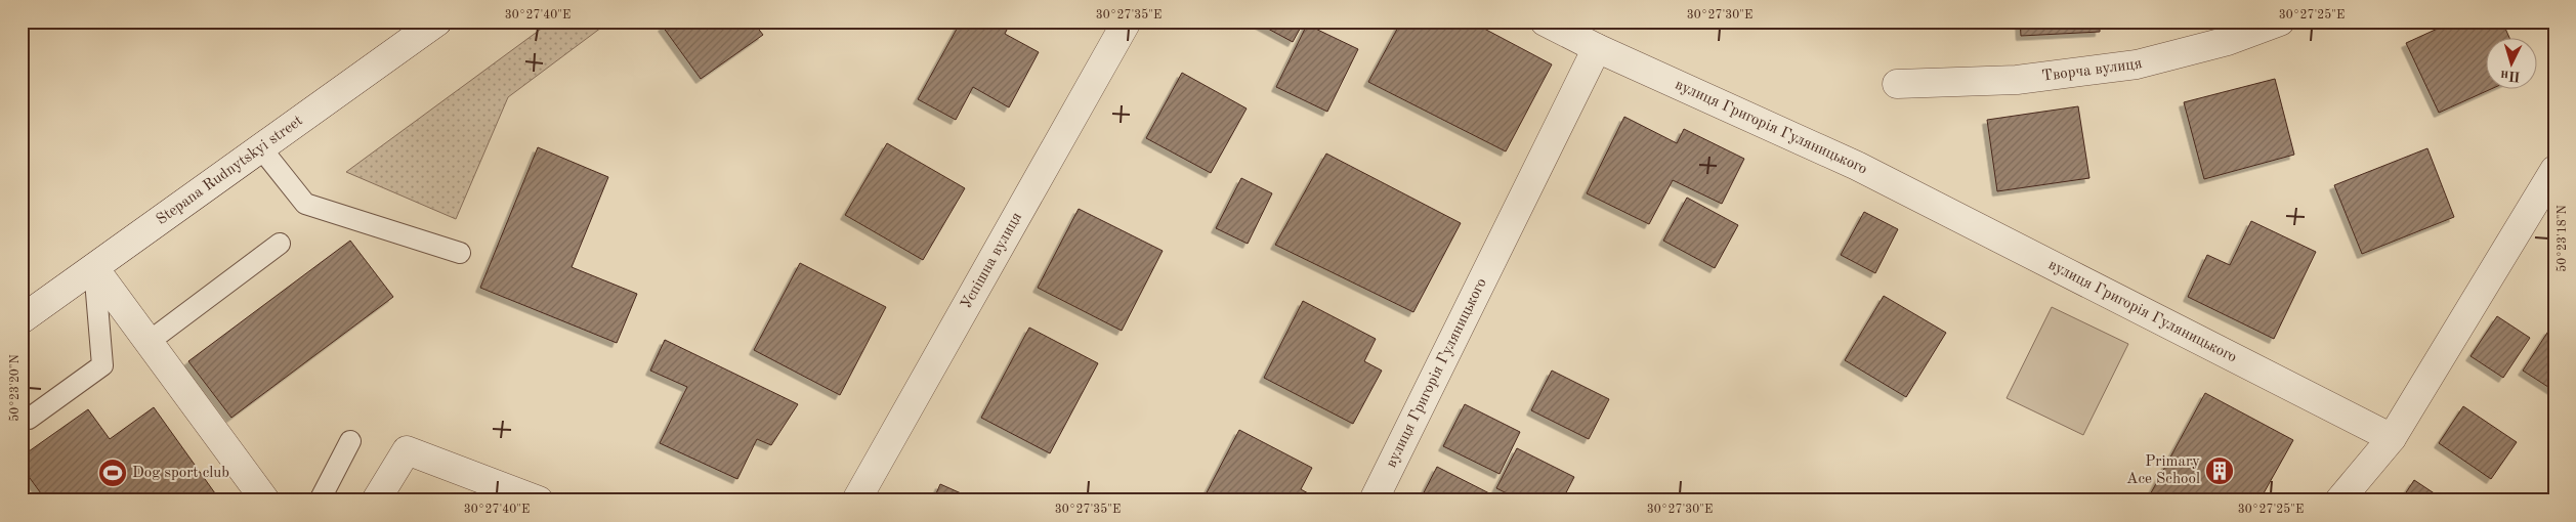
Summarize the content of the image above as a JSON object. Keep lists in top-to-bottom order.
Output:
{
  "streets": {
    "street": [
      "Творча вулиця",
      "вулиця Григорія Гуляницького",
      "Stepana Rudnytskyi street",
      "Успішна вулиця"
    ]
  },
  "places": {
    "building": ["Primary Ace School"],
    "sports": ["Dog sport club"]
  },
  "north": "bottom",
  "coordinates": [
    "30°27'40\"E",
    "30°27'35\"E",
    "30°27'30\"E",
    "30°27'25\"E",
    "50°23'18\"N",
    "50°23'20\"N"
  ]
}
